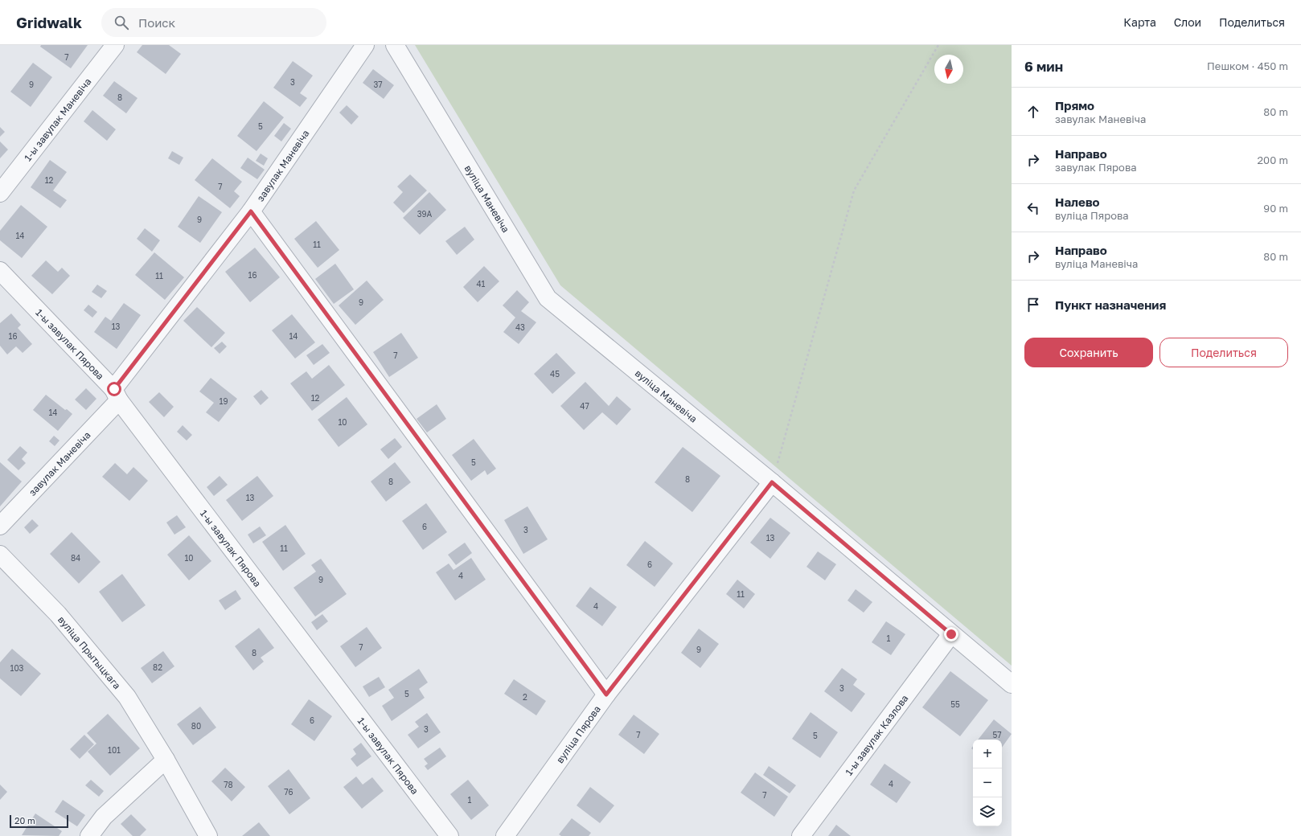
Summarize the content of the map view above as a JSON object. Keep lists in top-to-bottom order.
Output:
{
  "streets": {
    "street": [
      "1-ы завулак Маневіча",
      "завулак Маневіча",
      "вуліца Маневіча",
      "1-ы завулак Пярова",
      "вуліца Прытыцкага",
      "вуліца Пярова",
      "1-ы завулак Казлова"
    ]
  },
  "crossings": [
    ["завулак Маневіча", "1-ы завулак Пярова"],
    ["вуліца Маневіча", "вуліца Пярова"],
    ["вуліца Маневіча", "1-ы завулак Казлова"]
  ],
  "house_numbers": [
    "7",
    "3",
    "9",
    "37",
    "8",
    "5",
    "12",
    "7",
    "39А",
    "9",
    "14",
    "11",
    "16",
    "11",
    "41",
    "9",
    "13",
    "43",
    "16",
    "14",
    "7",
    "45",
    "12",
    "19",
    "47",
    "14",
    "10",
    "5",
    "8",
    "8",
    "13",
    "6",
    "3",
    "13",
    "11",
    "84",
    "10",
    "6",
    "4",
    "9",
    "11",
    "4",
    "1",
    "7",
    "9",
    "8",
    "82",
    "103",
    "3",
    "5",
    "2",
    "55",
    "6",
    "80",
    "3",
    "7",
    "57",
    "5",
    "101",
    "4",
    "78",
    "76",
    "7",
    "1"
  ],
  "scale_bar": "20 m",
  "north": "bottom",
  "page": {
    "header": "Gridwalk",
    "search": "Поиск",
    "nav": ["Карта", "Слои", "Поделиться"],
    "heading": ["6 мин", "Пешком · 450 m"],
    "list": [
      ["Прямо", "завулак Маневіча", "80 m"],
      ["Направо", "завулак Пярова", "200 m"],
      ["Налево", "вуліца Пярова", "90 m"],
      ["Направо", "вуліца Маневіча", "80 m"],
      "Пункт назначения"
    ],
    "buttons": ["Сохранить", "Поделиться"],
    "map_buttons": ["+", "−"],
    "scale": "20 m"
  }
}
